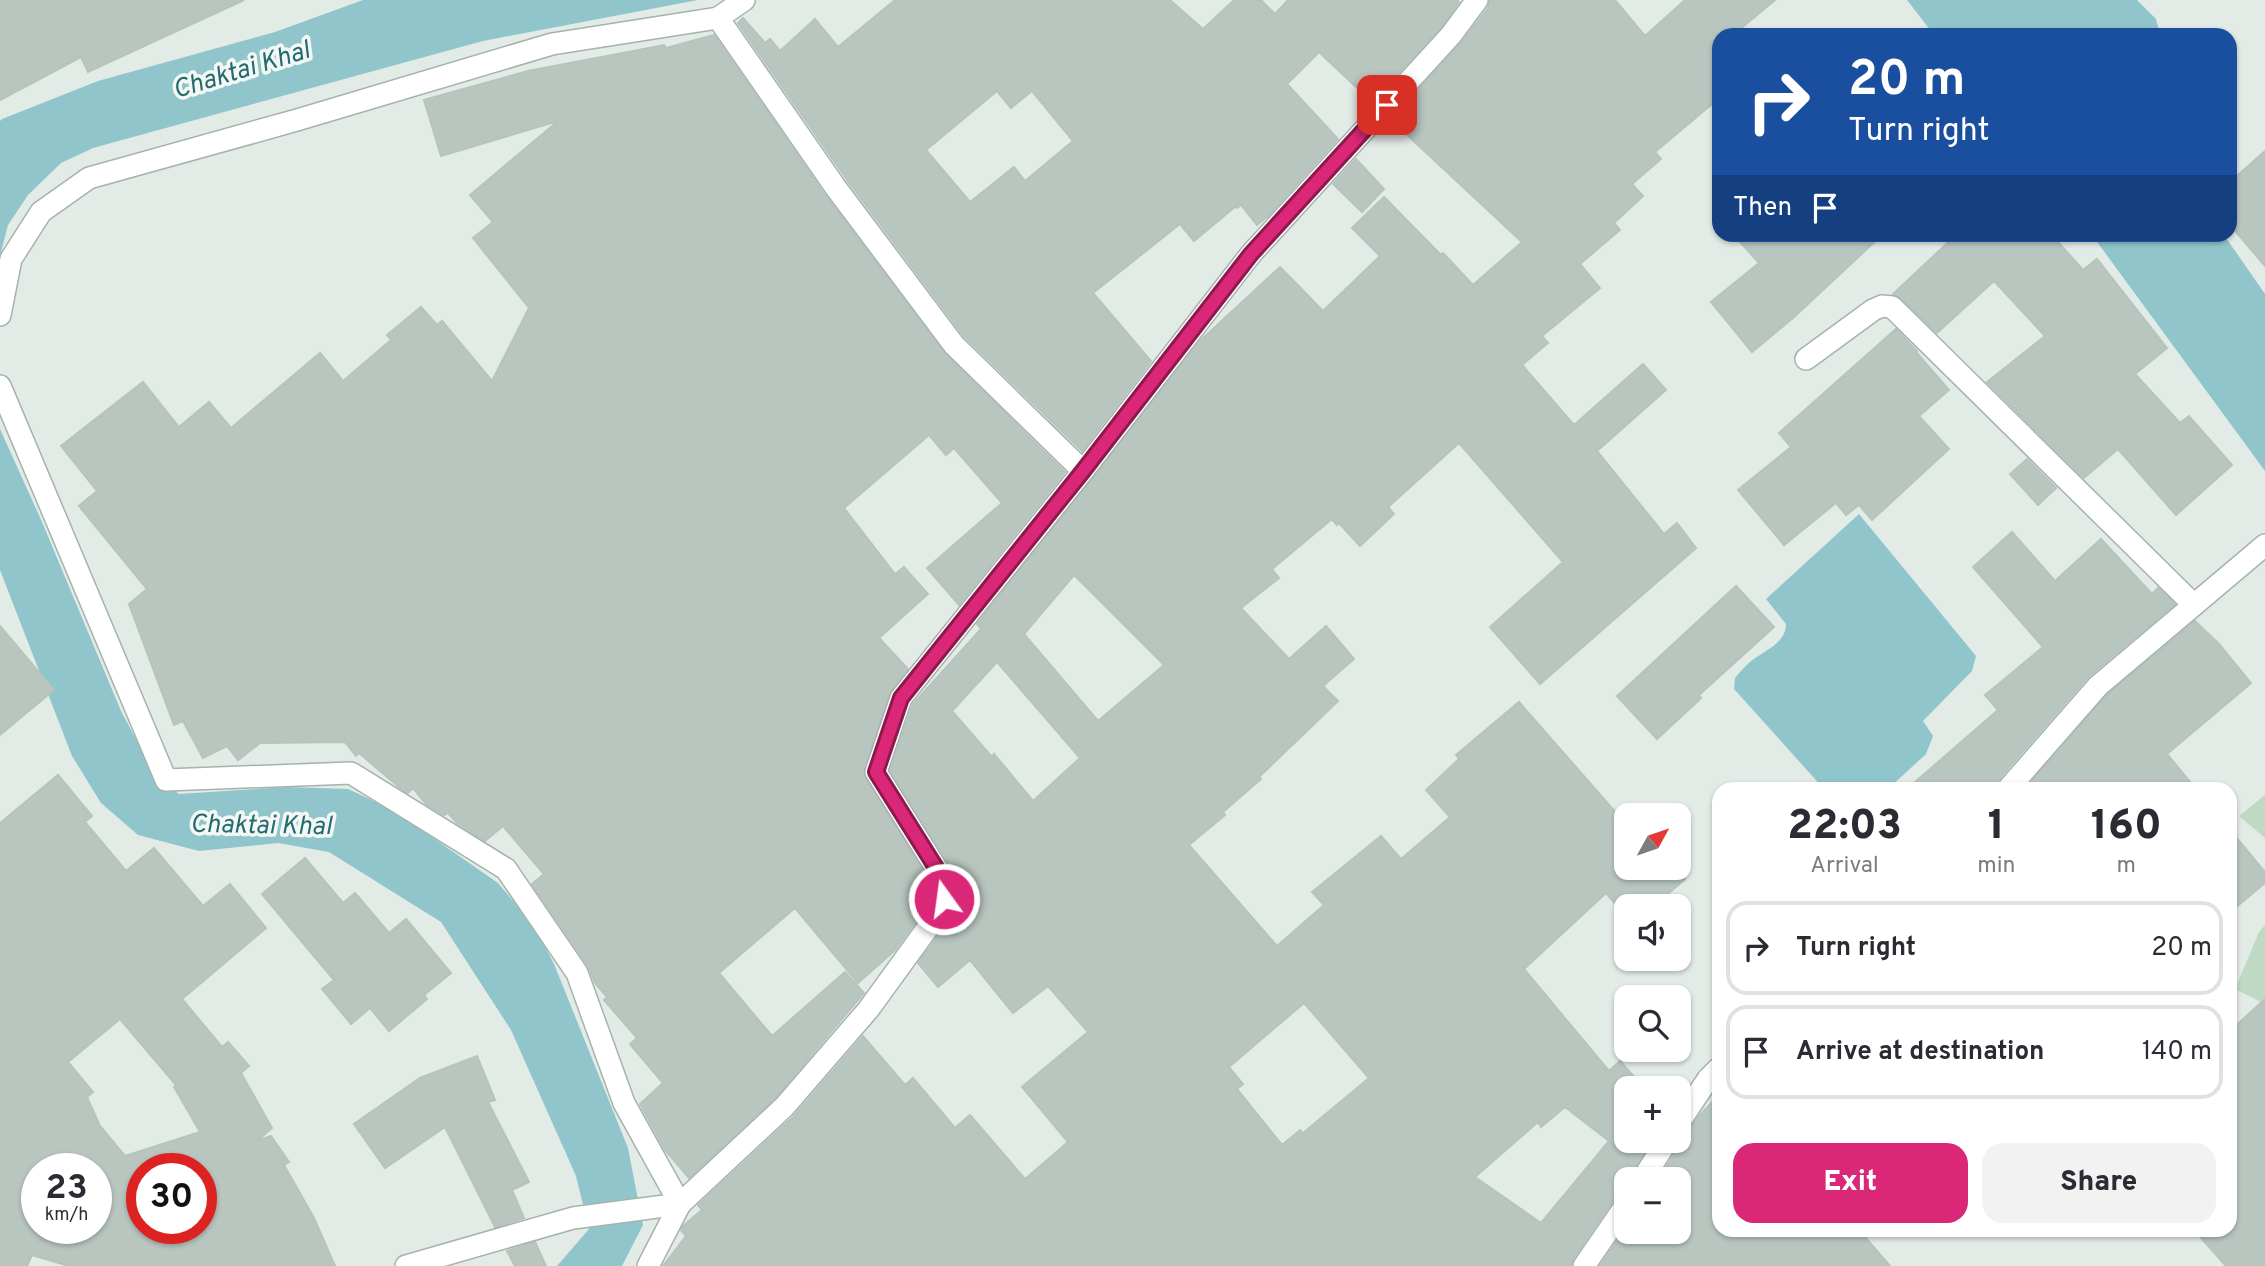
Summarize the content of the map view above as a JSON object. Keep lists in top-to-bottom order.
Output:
{
  "water": ["Chaktai Khal"],
  "north": "top right",
  "page": {
    "turn": ["20 m", "Turn right"],
    "then": "Then",
    "eta": [
      "22:03",
      "Arrival",
      "1",
      "min",
      "160",
      "m"
    ],
    "map_buttons": ["+", "−"],
    "list": [
      {
        "name": "Turn right",
        "value": "20 m"
      },
      {
        "name": "Arrive at destination",
        "value": "140 m"
      }
    ],
    "buttons": ["Exit", "Share"],
    "speed": "23 km/h",
    "limit": "30"
  }
}
